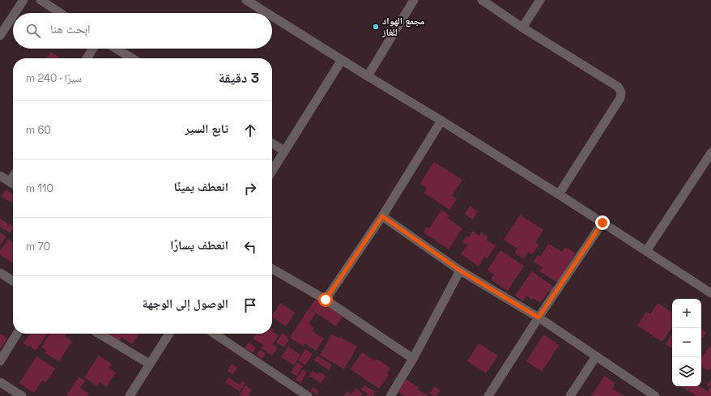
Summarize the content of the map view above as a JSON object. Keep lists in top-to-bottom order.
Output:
{
  "places": ["مجمع الهواد للغاز"],
  "page": {
    "search": "ابحث هنا",
    "heading": ["3 دقيقة", "سيرًا · 240 m"],
    "list": [
      ["تابع السير", "60 m"],
      ["انعطف يمينًا", "110 m"],
      ["انعطف يسارًا", "70 m"],
      "الوصول إلى الوجهة"
    ],
    "map_buttons": ["+", "−"]
  }
}
